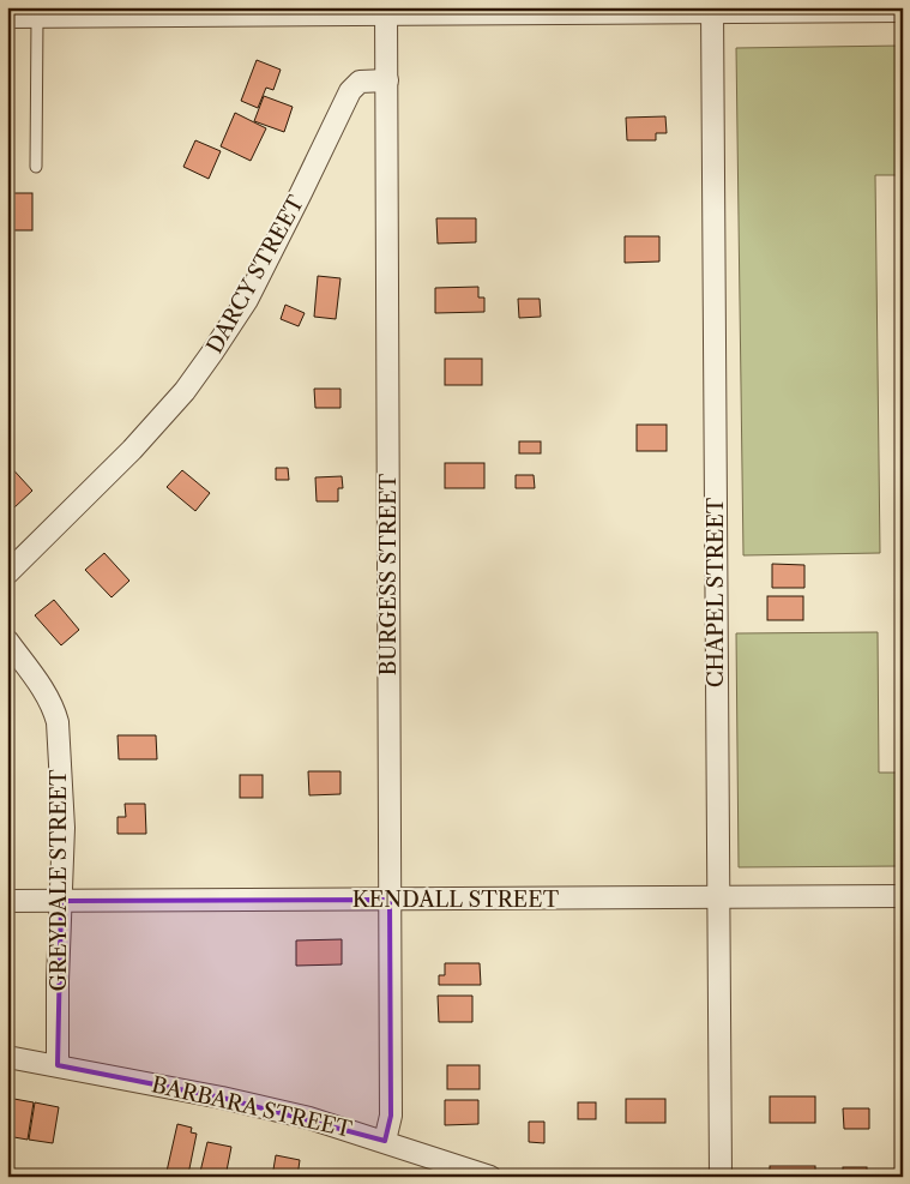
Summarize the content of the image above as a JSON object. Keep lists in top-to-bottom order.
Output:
{
  "streets": {
    "street": [
      "DARCY STREET",
      "BURGESS STREET",
      "CHAPEL STREET",
      "GREYDALE STREET",
      "KENDALL STREET",
      "BARBARA STREET"
    ]
  },
  "crossings": [
    ["DARCY STREET", "BURGESS STREET"],
    ["BURGESS STREET", "KENDALL STREET"],
    ["BURGESS STREET", "BARBARA STREET"],
    ["CHAPEL STREET", "KENDALL STREET"],
    ["GREYDALE STREET", "KENDALL STREET"],
    ["GREYDALE STREET", "BARBARA STREET"]
  ]
}
